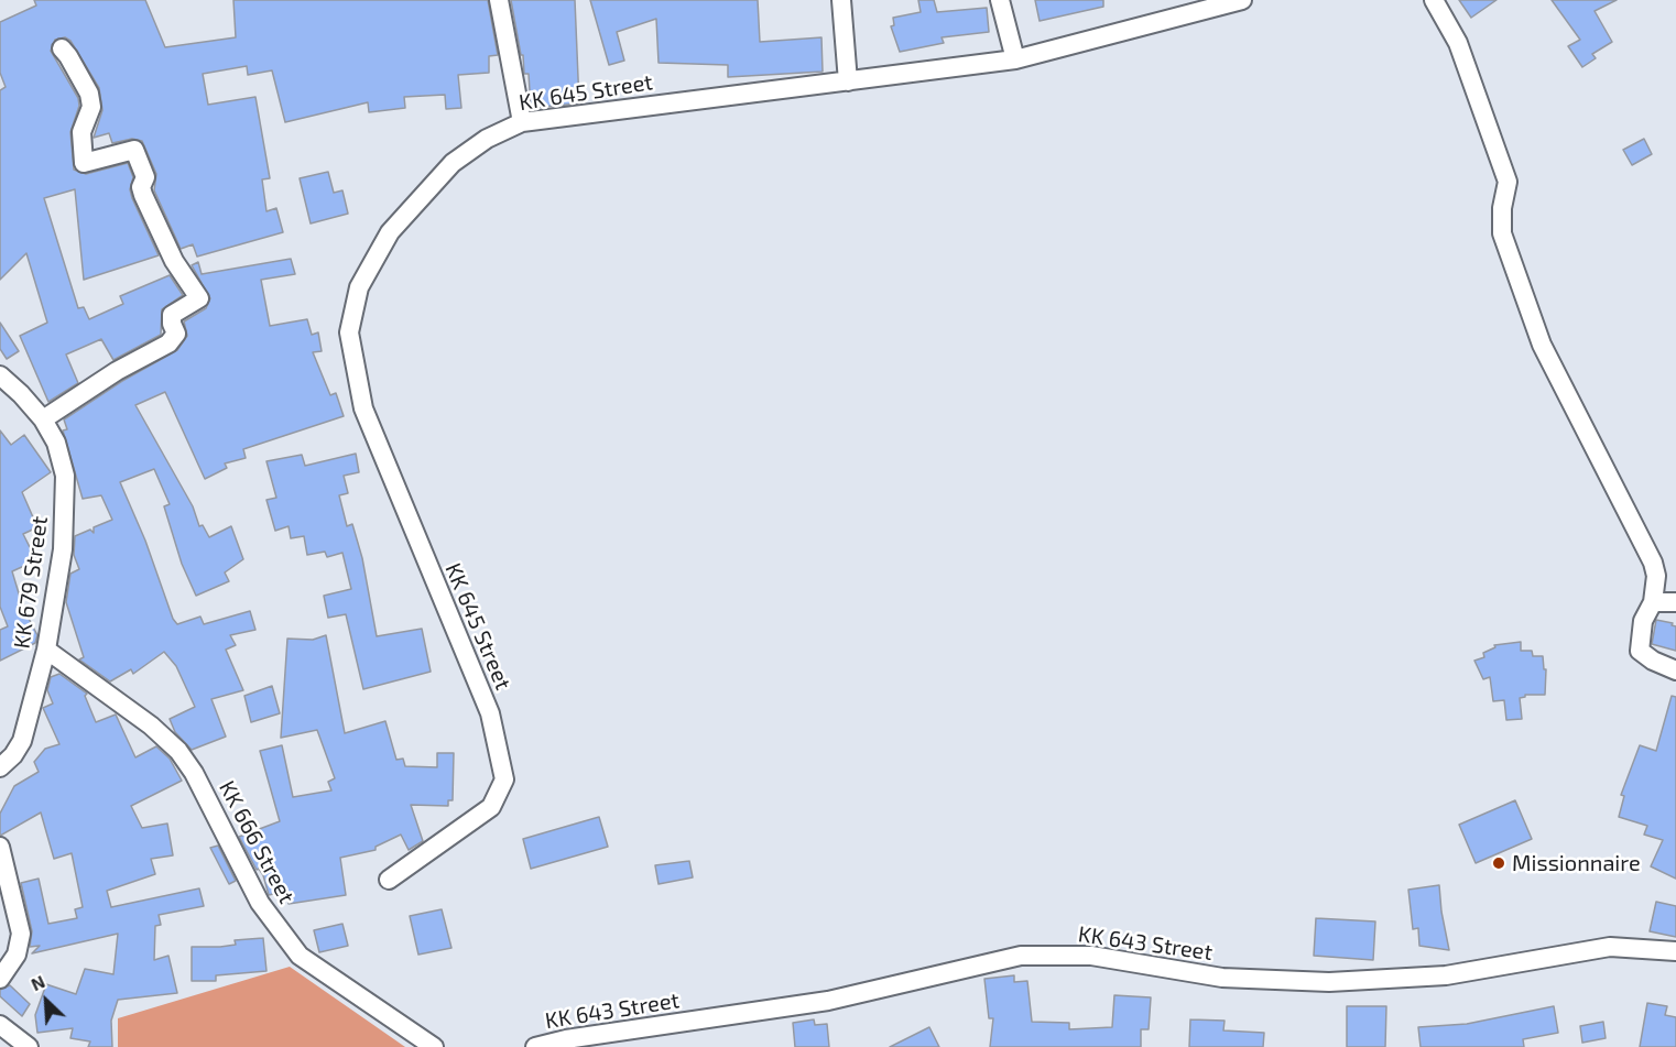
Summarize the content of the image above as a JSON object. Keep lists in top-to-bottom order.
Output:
{
  "streets": {
    "street": [
      "KK 645 Street",
      "KK 679 Street",
      "KK 666 Street",
      "KK 643 Street"
    ]
  },
  "crossings": [
    ["KK 679 Street", "KK 666 Street"]
  ],
  "places": ["Missionnaire"],
  "north": "top left"
}
